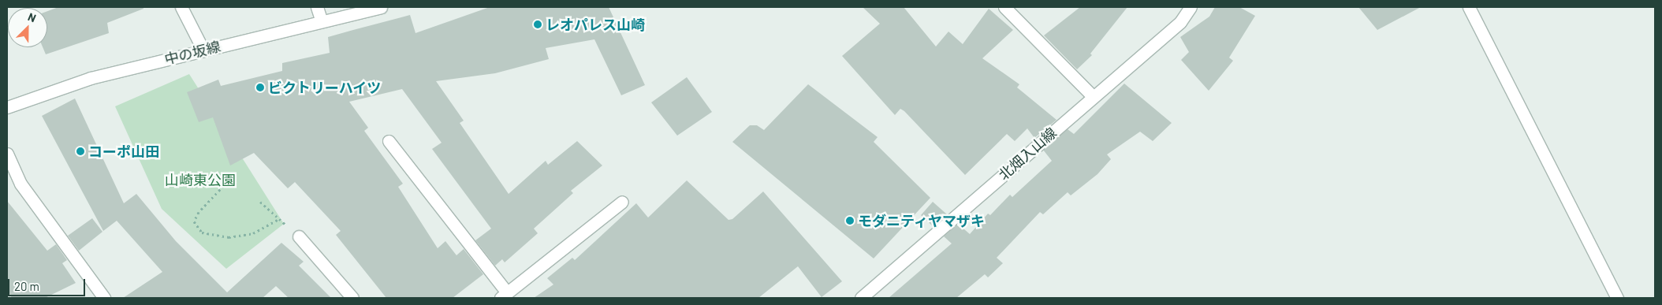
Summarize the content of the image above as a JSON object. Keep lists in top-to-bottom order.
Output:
{
  "streets": {
    "street": ["中の坂線", "北畑入山線"]
  },
  "parks": ["山崎東公園"],
  "places": [
    "レオパレス山崎",
    "ビクトリーハイツ",
    "コーポ山田",
    "モダニティヤマザキ"
  ],
  "scale_bar": "20 m",
  "north": "top right"
}
